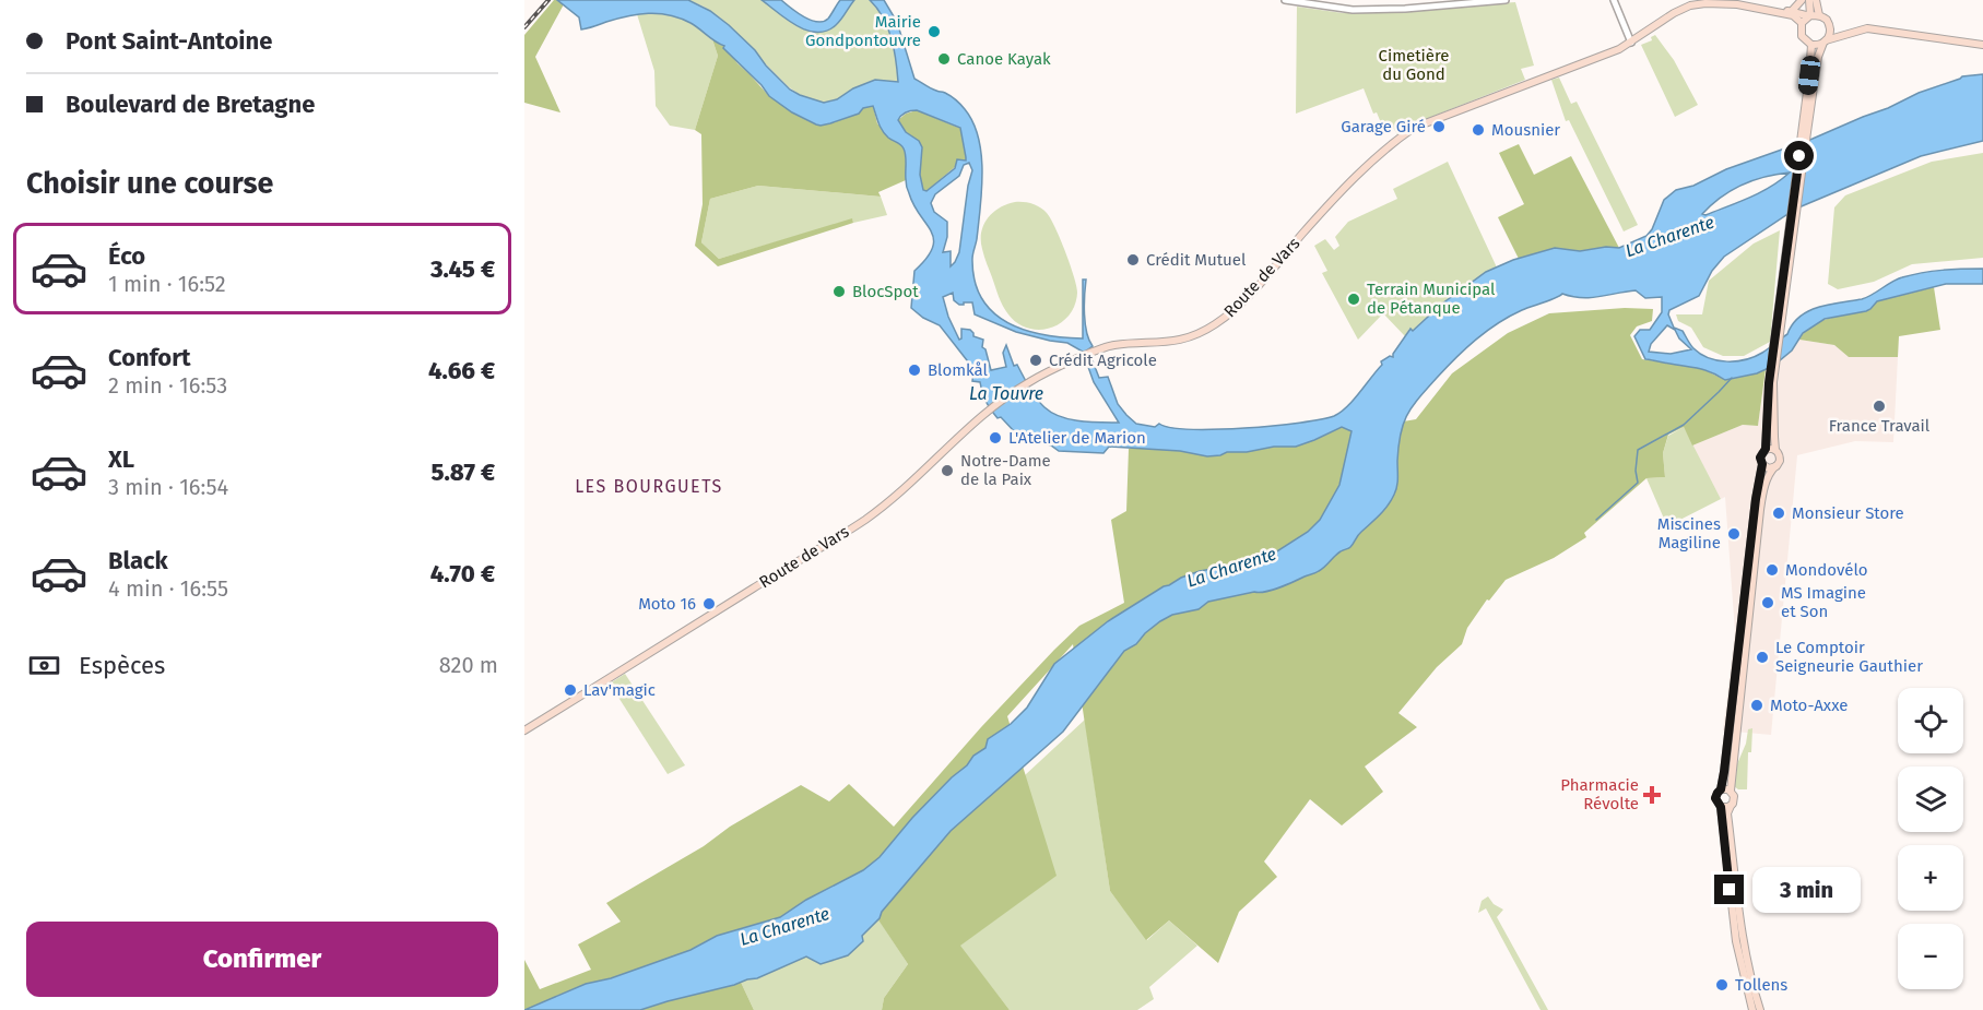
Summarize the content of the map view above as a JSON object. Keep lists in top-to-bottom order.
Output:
{
  "streets": {
    "main road": ["Route de Vars"]
  },
  "districts": ["LES BOURGUETS"],
  "water": ["La Charente", "La Touvre"],
  "parks": ["Cimetière du Gond"],
  "places": {
    "other": [
      "Mairie Gondpontouvre",
      "Canoe Kayak",
      "Garage Giré",
      "Mousnier",
      "Crédit Mutuel",
      "BlocSpot",
      "Terrain Municipal de Pétanque",
      "Crédit Agricole",
      "Blomkål",
      "France Travail",
      "L'Atelier de Marion",
      "Notre-Dame de la Paix",
      "Monsieur Store",
      "Miscines Magiline",
      "Mondovélo",
      "MS Imagine et Son",
      "Moto 16",
      "Le Comptoir Seigneurie Gauthier",
      "Lav'magic",
      "Moto-Axxe",
      "Tollens"
    ],
    "health": ["Pharmacie Révolte"]
  },
  "page": {
    "banner": ["Pont Saint-Antoine", "Boulevard de Bretagne"],
    "heading": "Choisir une course",
    "list": [
      {
        "name": "Éco",
        "note": "1 min · 16:52",
        "value": "3.45 €"
      },
      {
        "name": "Confort",
        "note": "2 min · 16:53",
        "value": "4.66 €"
      },
      {
        "name": "XL",
        "note": "3 min · 16:54",
        "value": "5.87 €"
      },
      {
        "name": "Black",
        "note": "4 min · 16:55",
        "value": "4.70 €"
      }
    ],
    "pay": ["Espèces", "820 m"],
    "map_buttons": ["+", "−"],
    "bubble": "3 min",
    "buttons": "Confirmer"
  }
}
